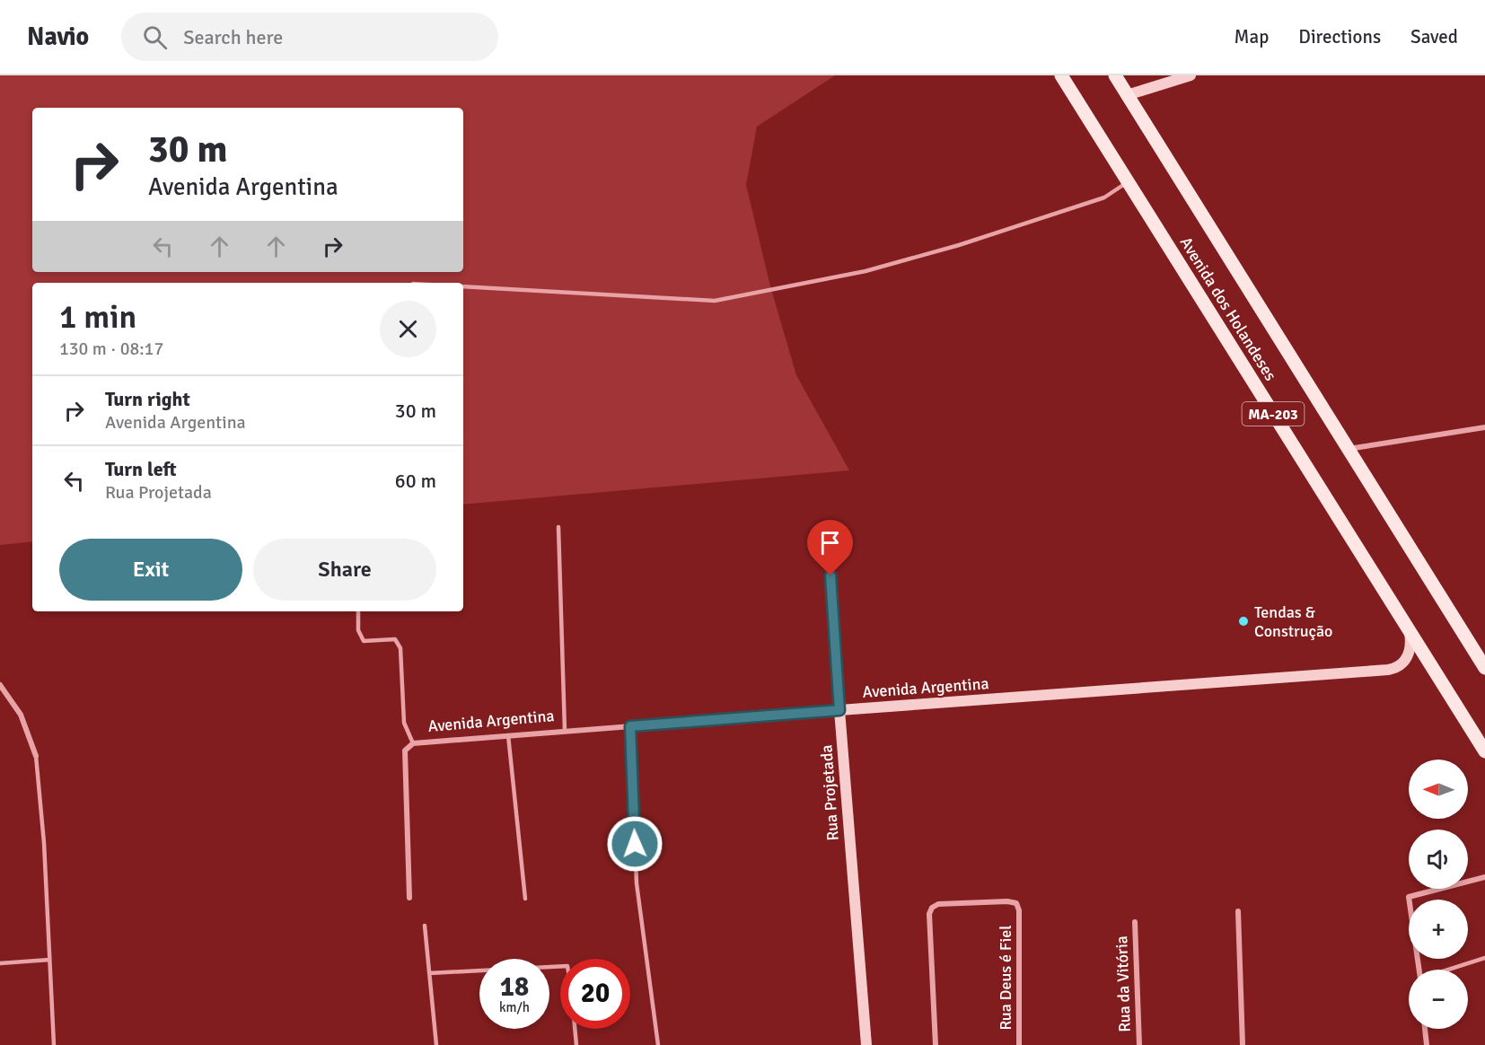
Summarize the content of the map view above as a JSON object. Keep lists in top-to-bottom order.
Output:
{
  "streets": {
    "main road": ["Avenida dos Holandeses", "MA-203"],
    "street": [
      "Avenida Argentina",
      "Rua Projetada",
      "Rua Deus é Fiel",
      "Rua da Vitória"
    ]
  },
  "crossings": [
    ["Avenida dos Holandeses", "Avenida Argentina"],
    ["Avenida Argentina", "Rua Projetada"]
  ],
  "places": ["Tendas & Construção"],
  "north": "left",
  "page": {
    "header": "Navio",
    "search": "Search here",
    "nav": ["Map", "Directions", "Saved"],
    "turn": ["30 m", "Avenida Argentina"],
    "heading": ["1 min", "130 m · 08:17"],
    "list": [
      {
        "name": "Turn right",
        "note": "Avenida Argentina",
        "value": "30 m"
      },
      {
        "name": "Turn left",
        "note": "Rua Projetada",
        "value": "60 m"
      }
    ],
    "buttons": ["Exit", "Share"],
    "map_buttons": ["+", "−"],
    "speed": "18 km/h",
    "limit": "20"
  }
}
